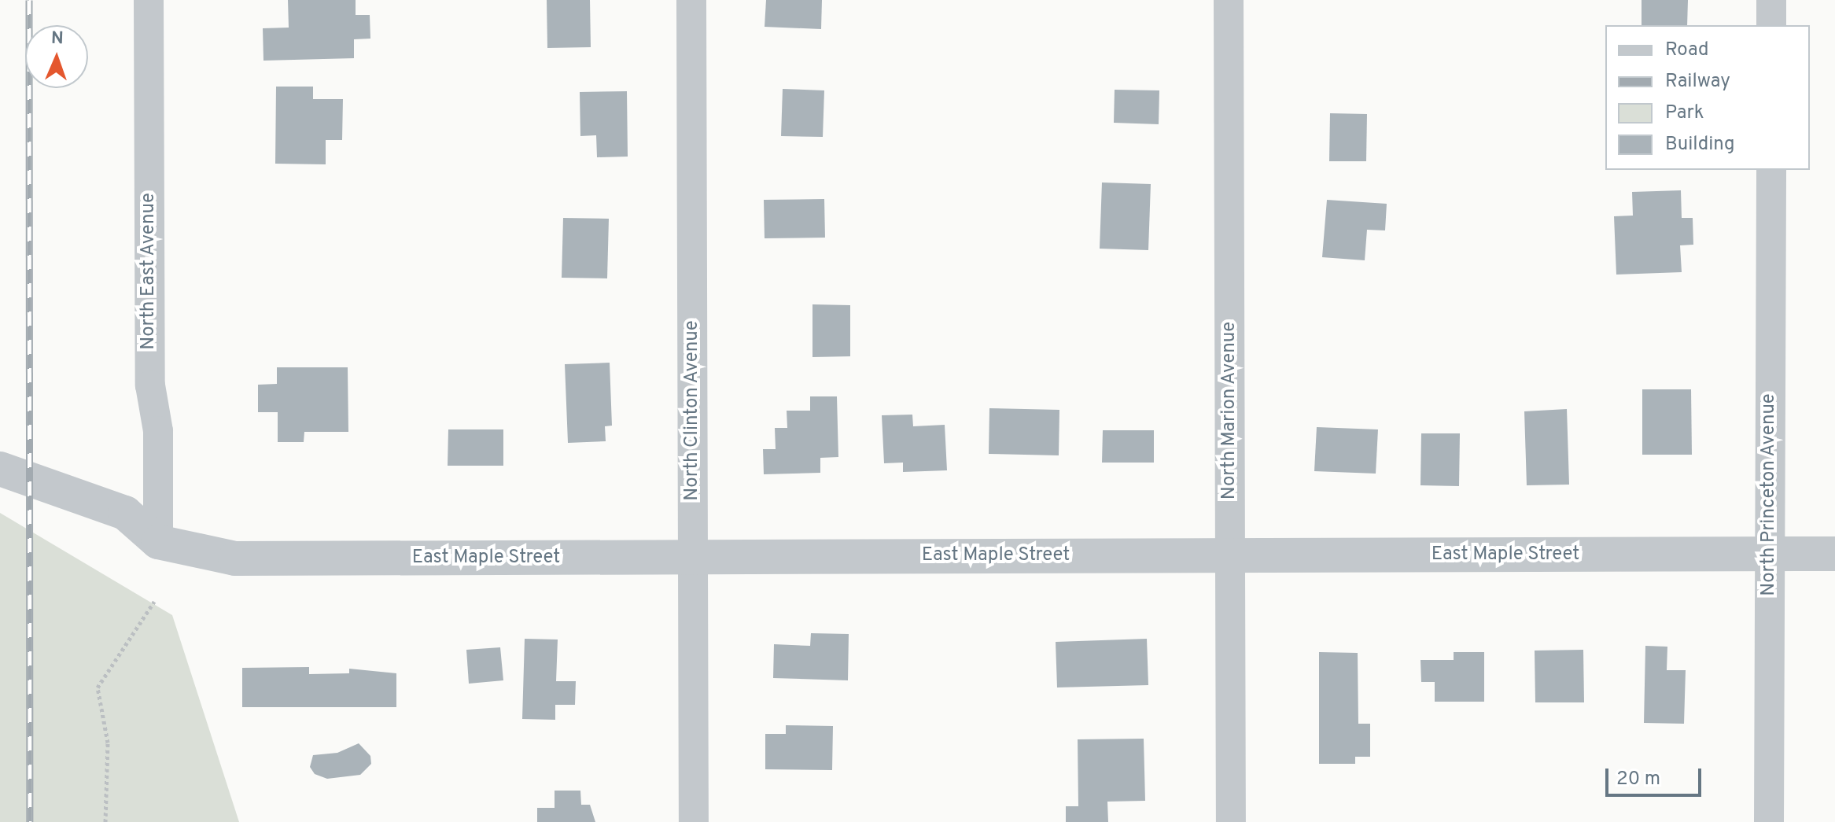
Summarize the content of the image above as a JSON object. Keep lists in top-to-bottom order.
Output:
{
  "streets": {
    "street": [
      "North East Avenue",
      "North Clinton Avenue",
      "North Marion Avenue",
      "North Princeton Avenue",
      "East Maple Street"
    ]
  },
  "crossings": [
    ["North East Avenue", "East Maple Street"],
    ["North Clinton Avenue", "East Maple Street"],
    ["North Marion Avenue", "East Maple Street"],
    ["North Princeton Avenue", "East Maple Street"]
  ],
  "legend": [
    "Road",
    "Railway",
    "Park",
    "Building"
  ],
  "scale_bar": "20 m",
  "north": "top"
}
